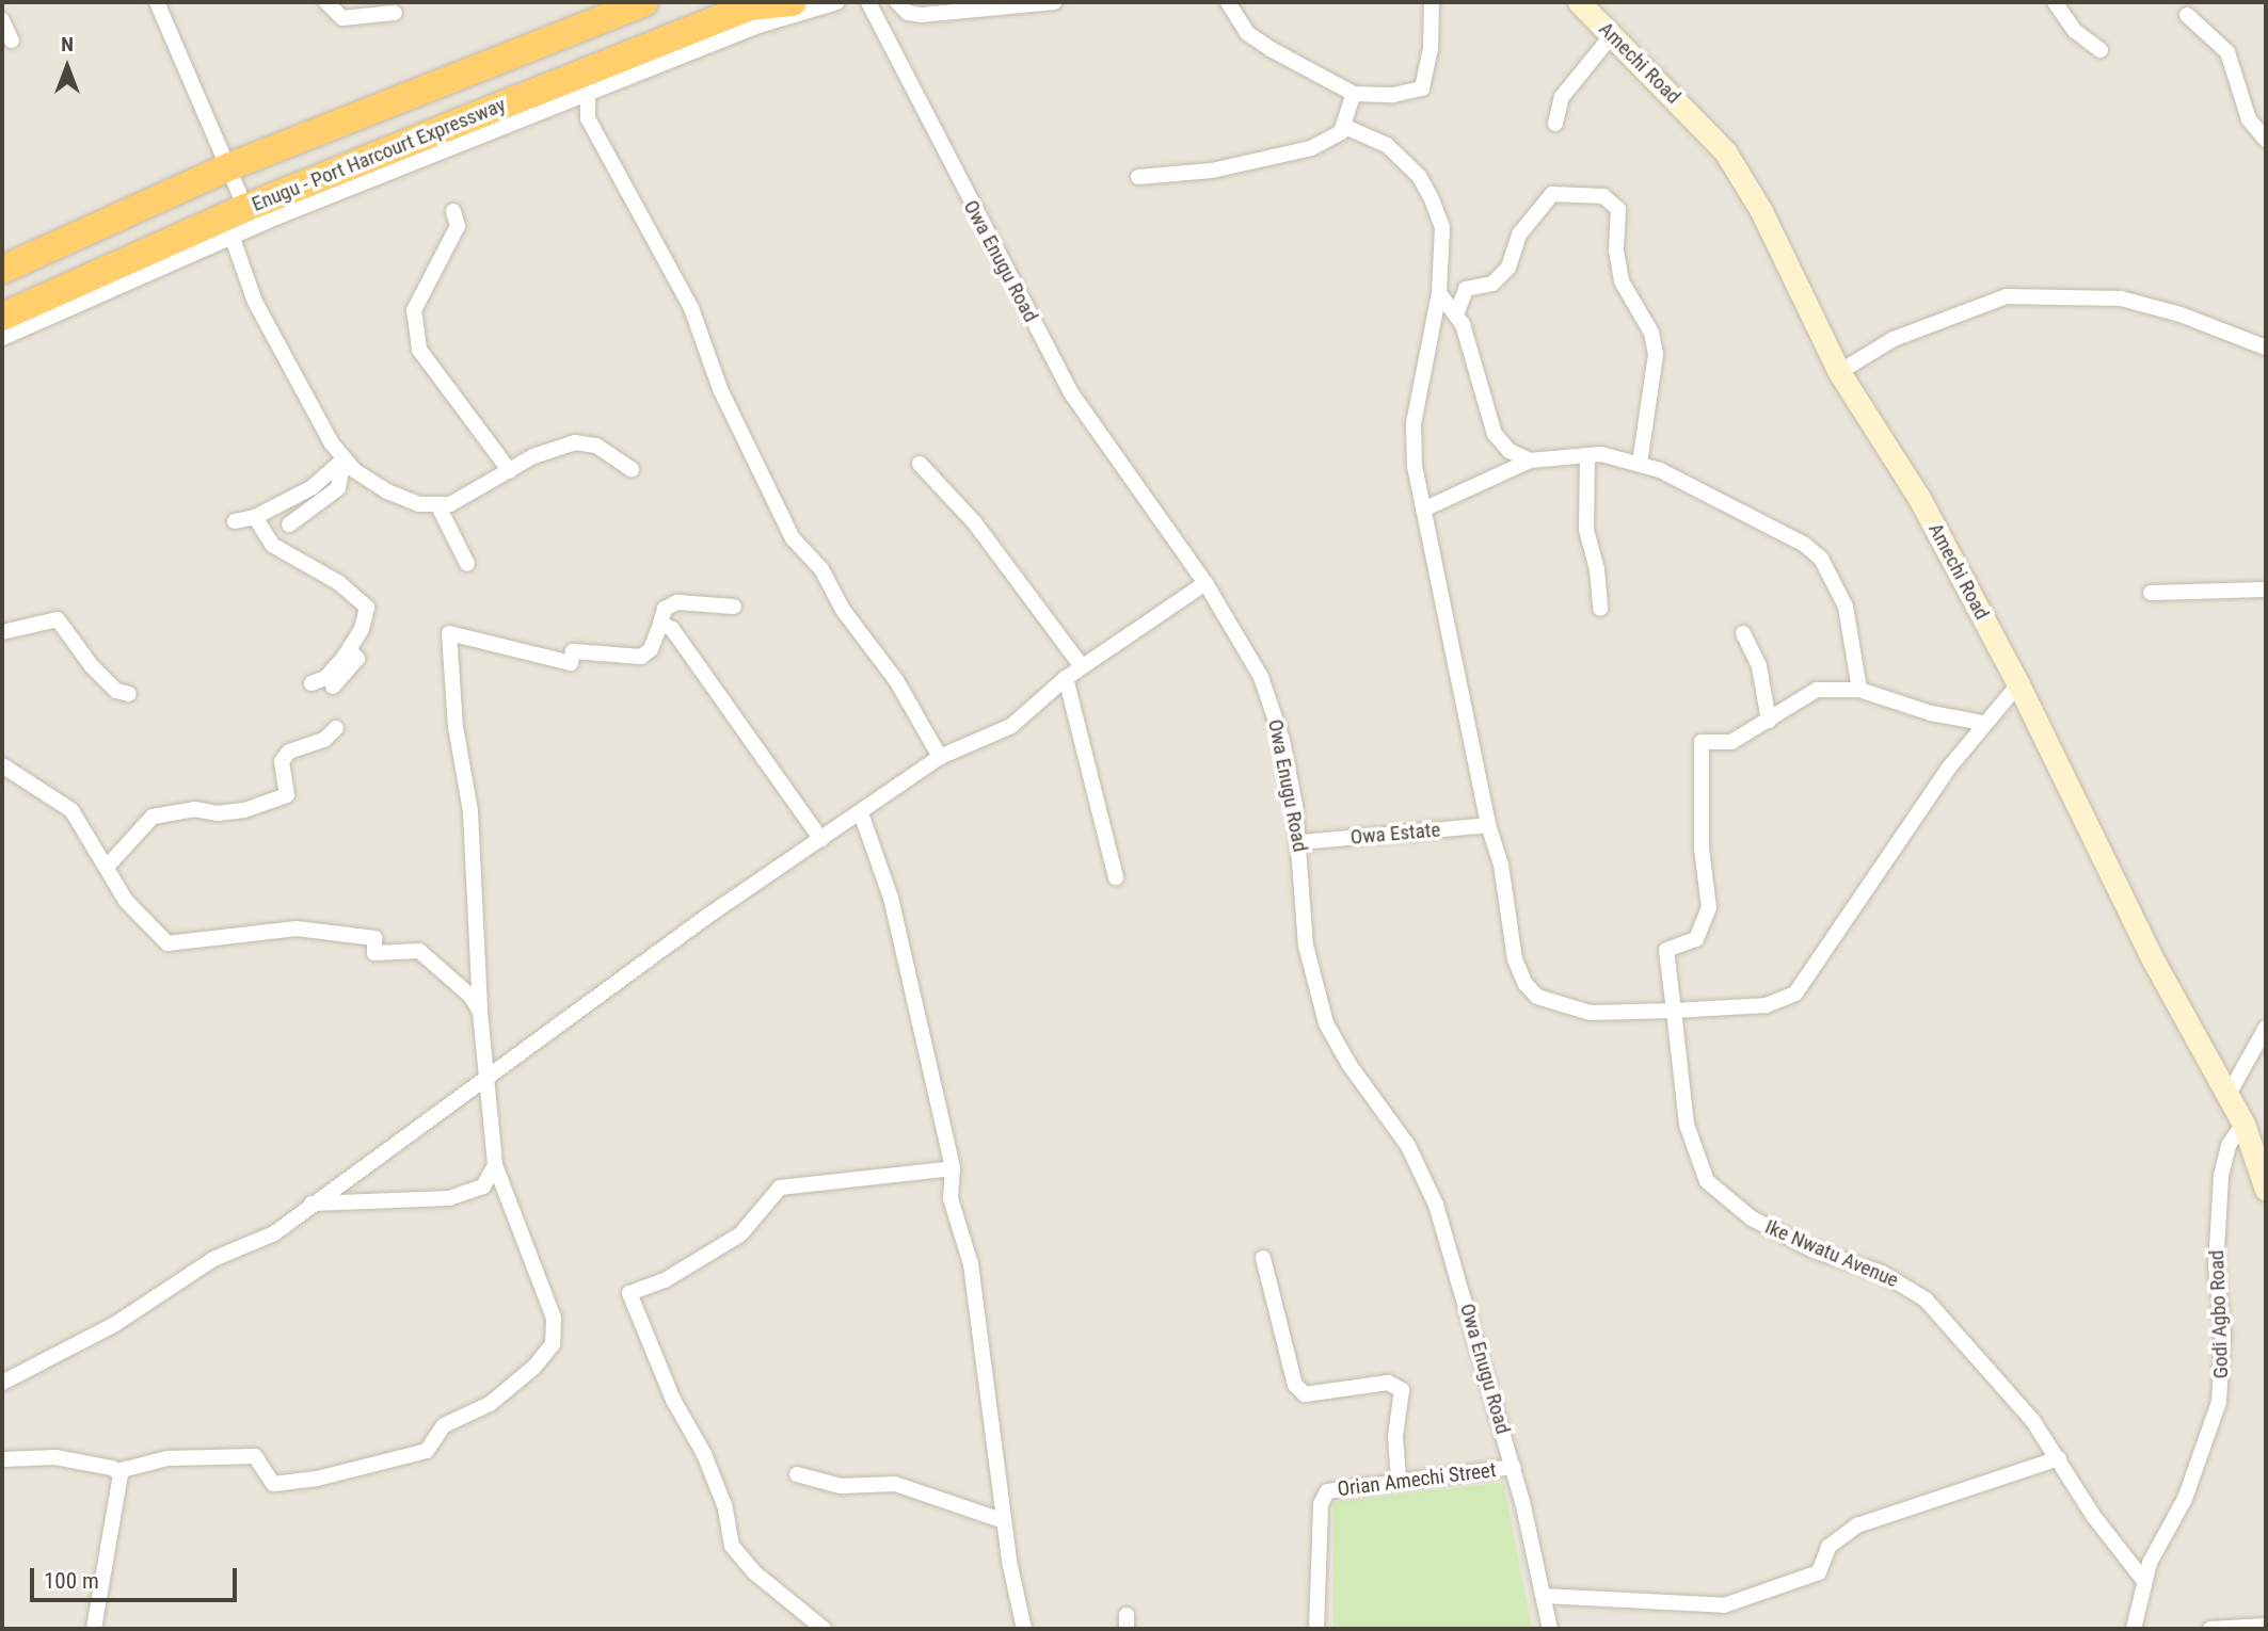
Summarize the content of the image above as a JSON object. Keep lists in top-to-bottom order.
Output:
{
  "streets": {
    "highway": ["Enugu - Port Harcourt Expressway"],
    "main road": ["Amechi Road"],
    "street": [
      "Owa Enugu Road",
      "Owa Estate",
      "Ike Nwatu Avenue",
      "Godi Agbo Road",
      "Orian Amechi Street"
    ]
  },
  "crossings": [
    ["Amechi Road", "Godi Agbo Road"],
    ["Owa Enugu Road", "Owa Estate"],
    ["Owa Enugu Road", "Orian Amechi Street"],
    ["Ike Nwatu Avenue", "Godi Agbo Road"]
  ],
  "scale_bar": "100 m",
  "north": "top"
}
